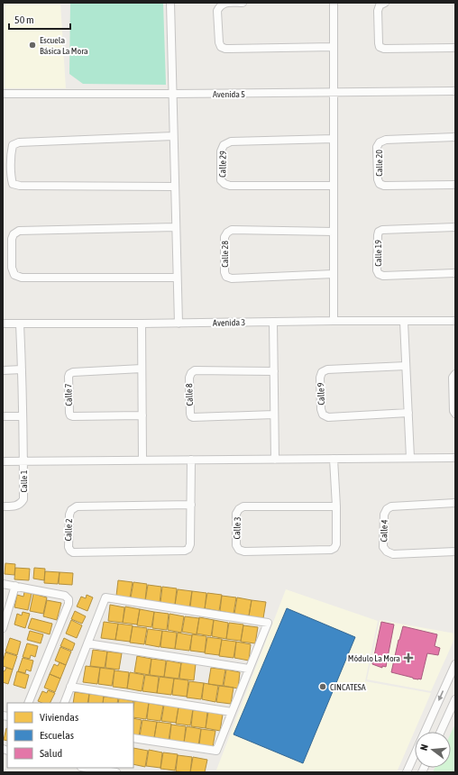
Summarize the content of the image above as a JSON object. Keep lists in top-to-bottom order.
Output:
{
  "streets": {
    "street": [
      "Avenida 5",
      "Calle 20",
      "Calle 29",
      "Calle 19",
      "Calle 28",
      "Avenida 3",
      "Calle 9",
      "Calle 7",
      "Calle 8",
      "Calle 1",
      "Calle 3",
      "Calle 2",
      "Calle 4"
    ]
  },
  "crossings": [
    ["Avenida 3", "Calle 1"]
  ],
  "places": {
    "other": ["Escuela Básica La Mora", "CINCATESA"],
    "health": ["Módulo La Mora"]
  },
  "legend": ["Viviendas", "Escuelas", "Salud"],
  "scale_bar": "50 m",
  "north": "left"
}
